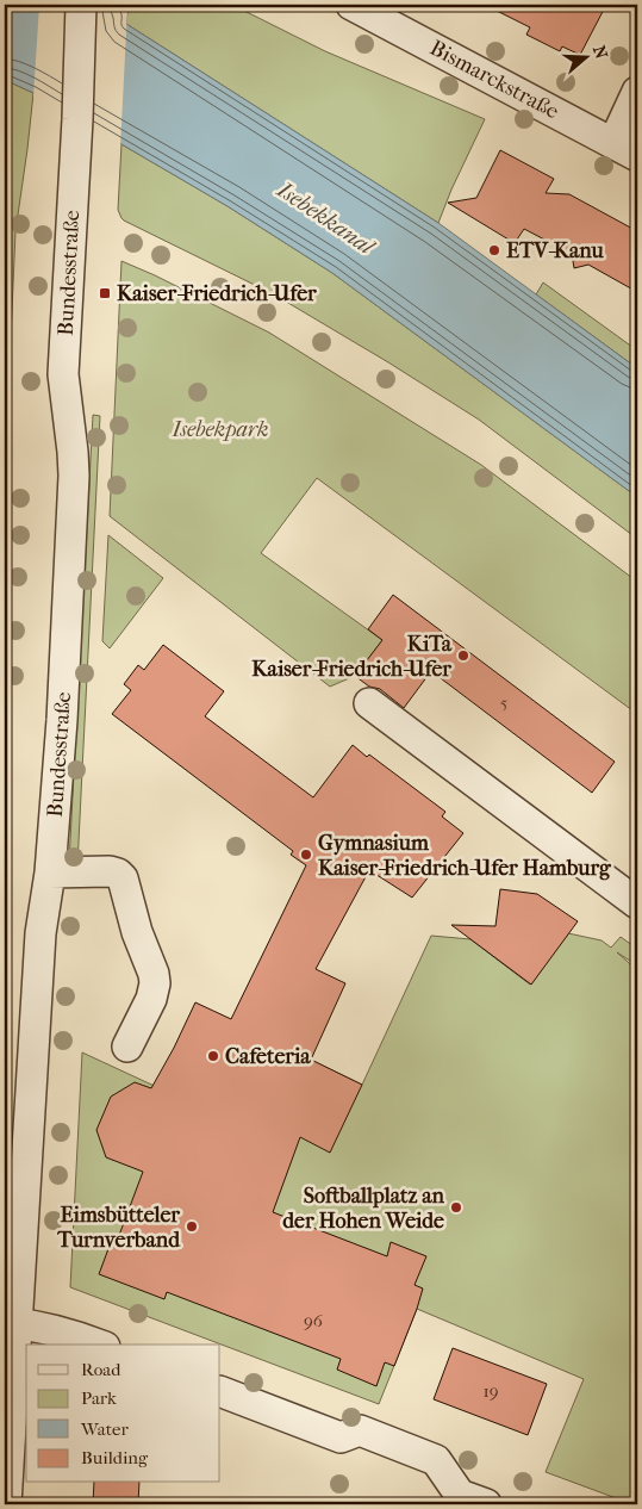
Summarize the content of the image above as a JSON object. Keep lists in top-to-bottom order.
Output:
{
  "streets": {
    "street": ["Bismarckstraße", "Bundesstraße"]
  },
  "water": ["Isebekkanal"],
  "parks": ["Isebekpark"],
  "places": {
    "other": [
      "ETV-Kanu",
      "KiTa Kaiser-Friedrich-Ufer",
      "Gymnasium Kaiser-Friedrich-Ufer Hamburg",
      "Cafeteria",
      "Softballplatz an der Hohen Weide",
      "Eimsbütteler Turnverband"
    ],
    "transit": ["Kaiser-Friedrich-Ufer"]
  },
  "house_numbers": ["5", "96", "19"],
  "legend": [
    "Road",
    "Park",
    "Water",
    "Building"
  ],
  "north": "right"
}
